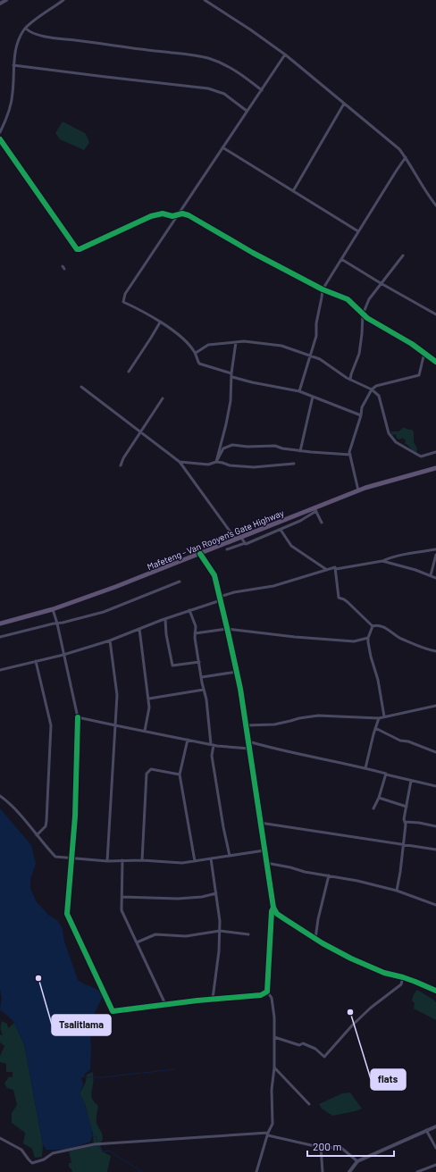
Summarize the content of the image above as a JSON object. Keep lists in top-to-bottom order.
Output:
{
  "streets": {
    "main road": ["Mafeteng - Van Rooyen's Gate Highway"]
  },
  "places": ["Tsalitlama", "flats"],
  "scale_bar": "200 m"
}
